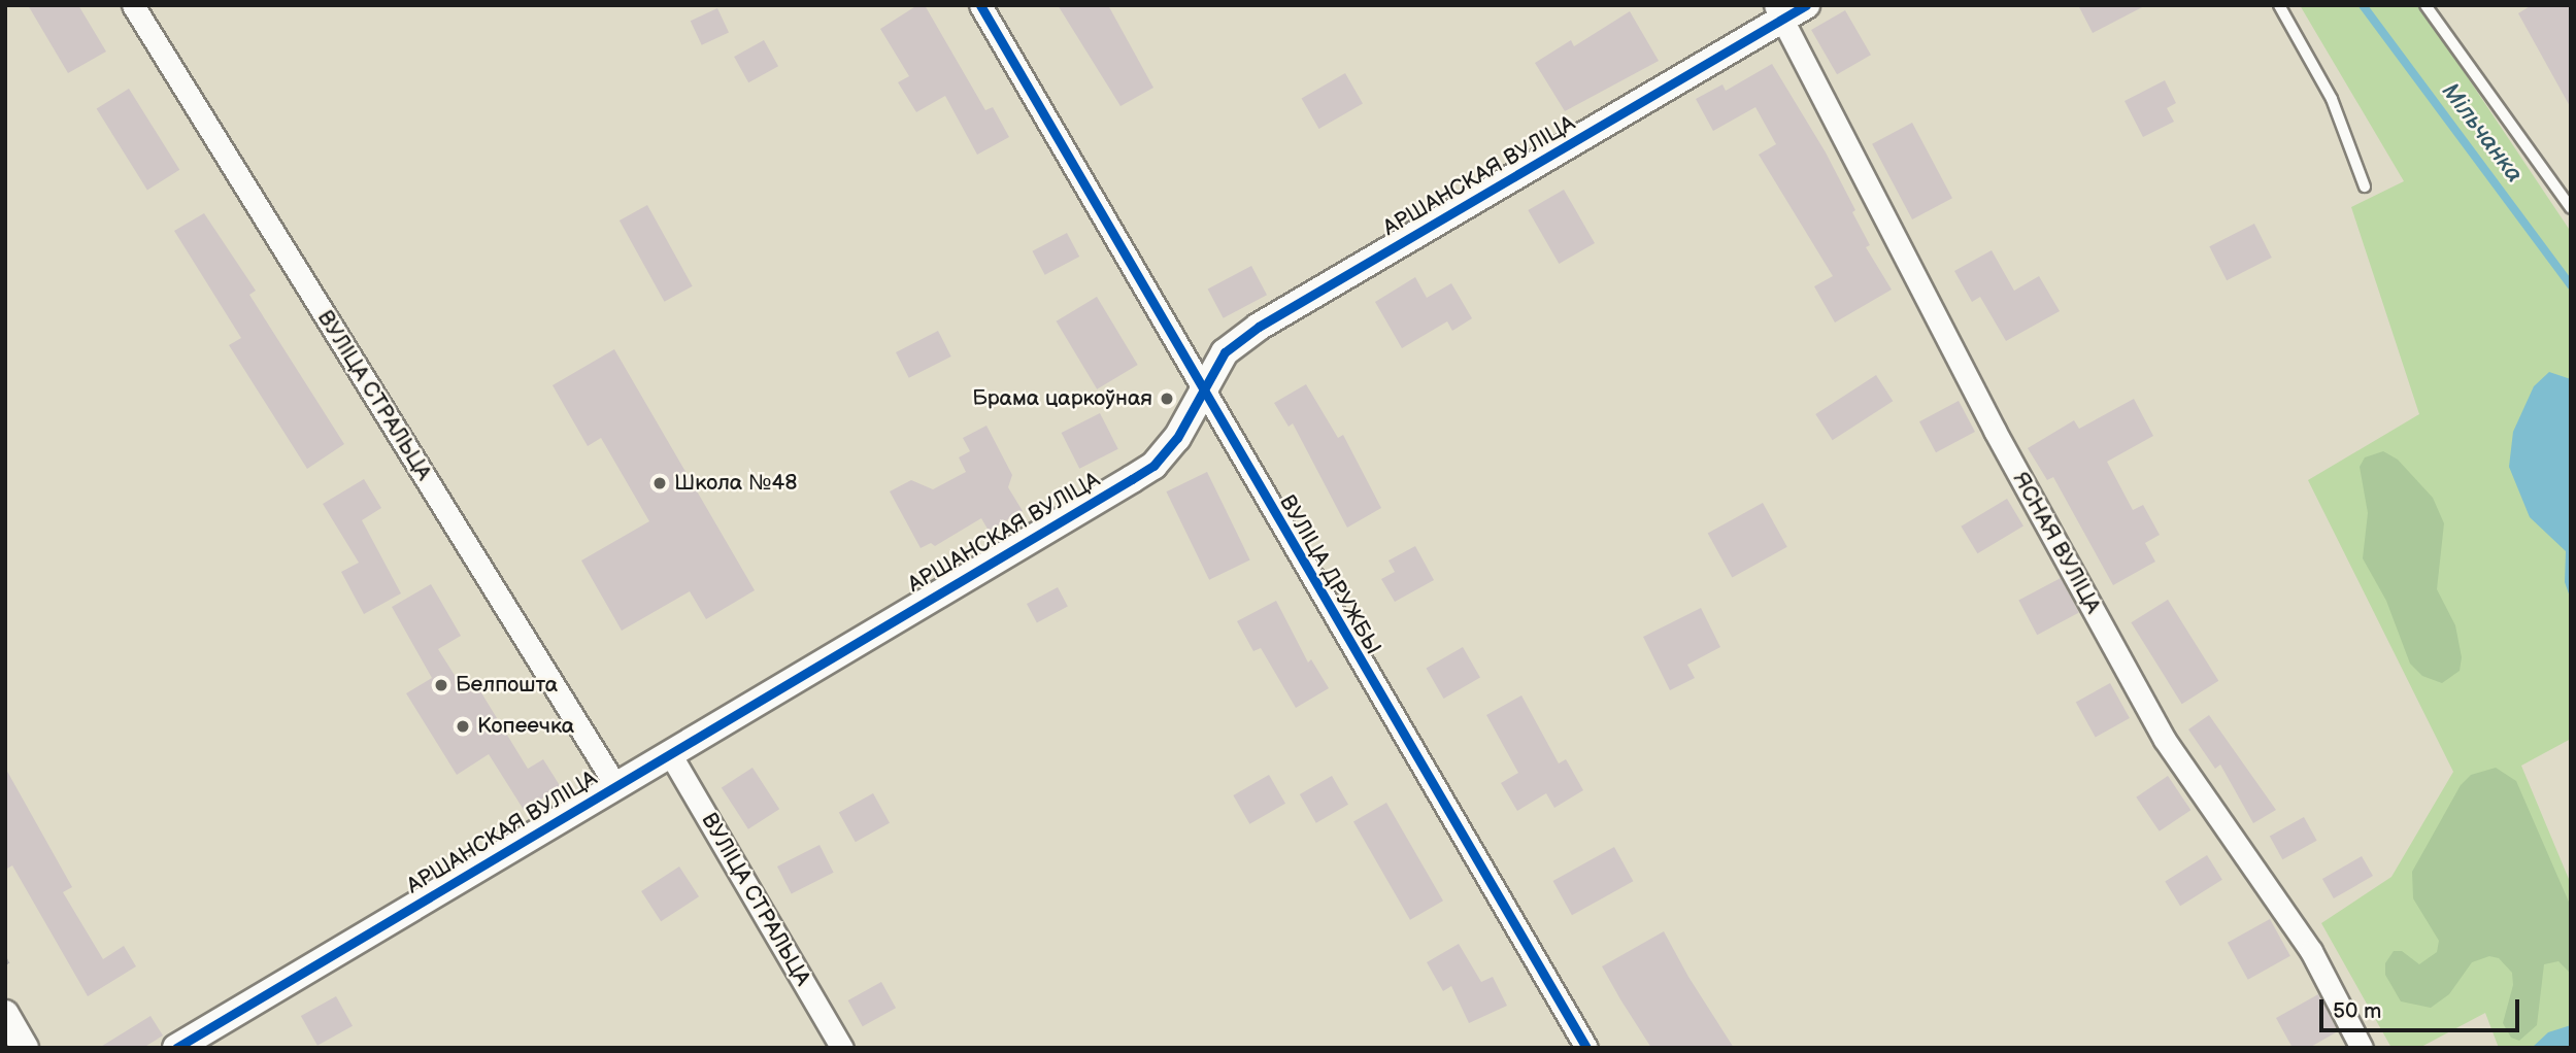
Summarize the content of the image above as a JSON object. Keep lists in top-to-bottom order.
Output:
{
  "streets": {
    "street": [
      "АРШАНСКАЯ ВУЛІЦА",
      "ВУЛІЦА СТРАЛЬЦА",
      "ЯСНАЯ ВУЛІЦА",
      "ВУЛІЦА ДРУЖБЫ"
    ]
  },
  "crossings": [
    ["АРШАНСКАЯ ВУЛІЦА", "ВУЛІЦА СТРАЛЬЦА"],
    ["АРШАНСКАЯ ВУЛІЦА", "ЯСНАЯ ВУЛІЦА"],
    ["АРШАНСКАЯ ВУЛІЦА", "ВУЛІЦА ДРУЖБЫ"]
  ],
  "water": ["Мільчанка"],
  "places": [
    "Брама царкоўная",
    "Школа №48",
    "Белпошта",
    "Копеечка"
  ],
  "scale_bar": "50 m"
}
